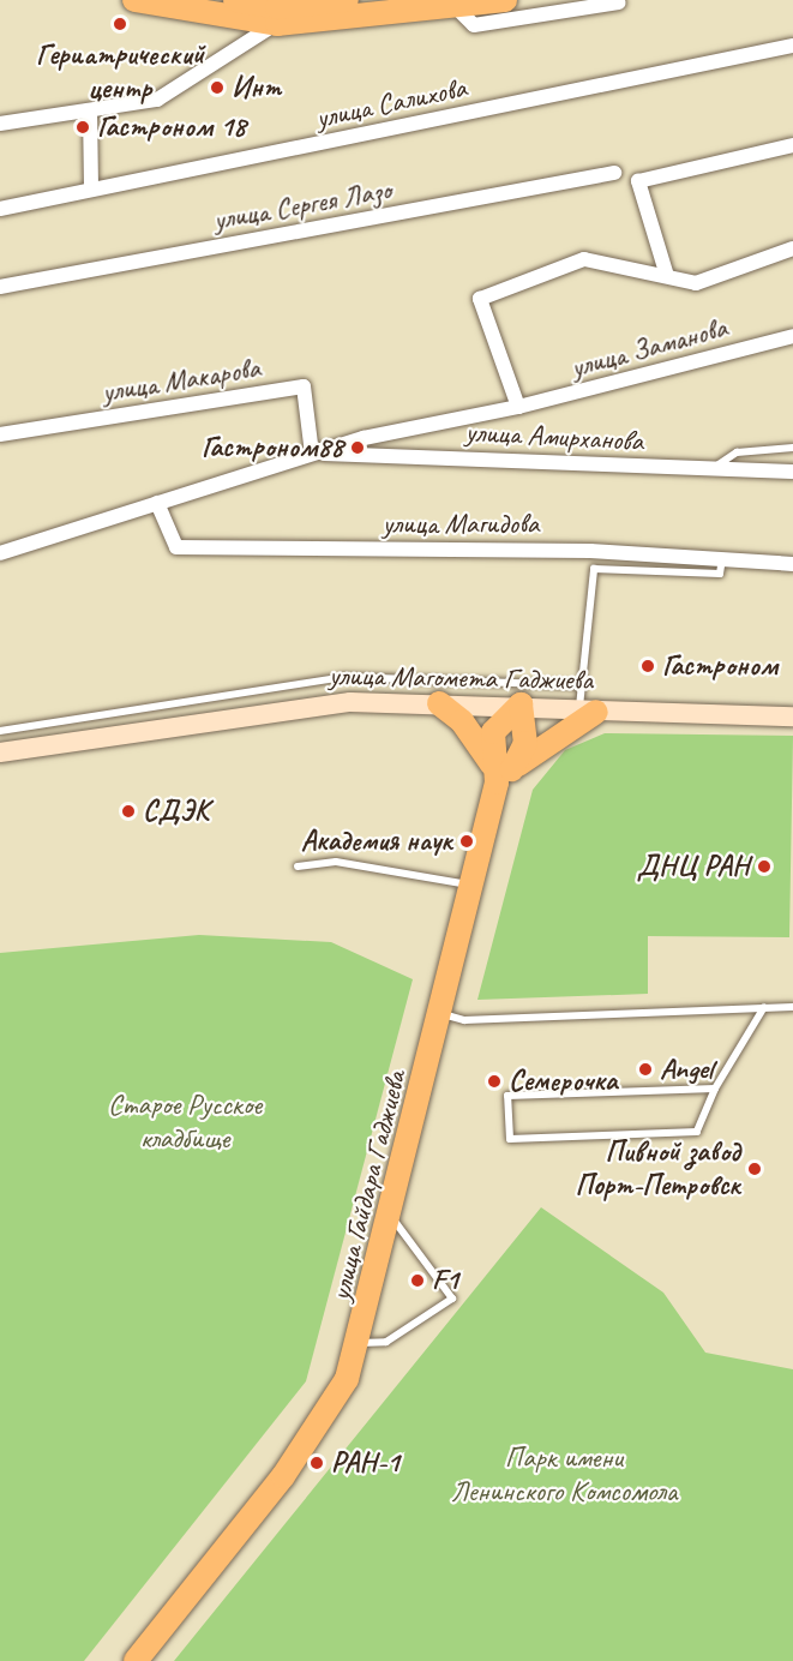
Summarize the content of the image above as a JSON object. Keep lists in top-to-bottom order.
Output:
{
  "streets": {
    "main road": ["улица Магомета Гаджиева", "улица Гайдара Гаджиева"],
    "street": [
      "улица Салихова",
      "улица Сергея Лазо",
      "улица Заманова",
      "улица Макарова",
      "улица Амирханова",
      "улица Магидова"
    ]
  },
  "crossings": [
    ["улица Заманова", "улица Макарова"],
    ["улица Заманова", "улица Амирханова"],
    ["улица Макарова", "улица Амирханова"],
    ["улица Магомета Гаджиева", "улица Гайдара Гаджиева"]
  ],
  "parks": ["Старое Русское кладбище", "Парк имени Ленинского Комсомола"],
  "places": [
    "Гериатрический центр",
    "Инт",
    "Гастроном 18",
    "Гастроном88",
    "Гастроном",
    "СДЭК",
    "Академия наук",
    "ДНЦ РАН",
    "Angel",
    "Семерочка",
    "Пивной завод Порт-Петровск",
    "F1",
    "РАН-1"
  ]
}
